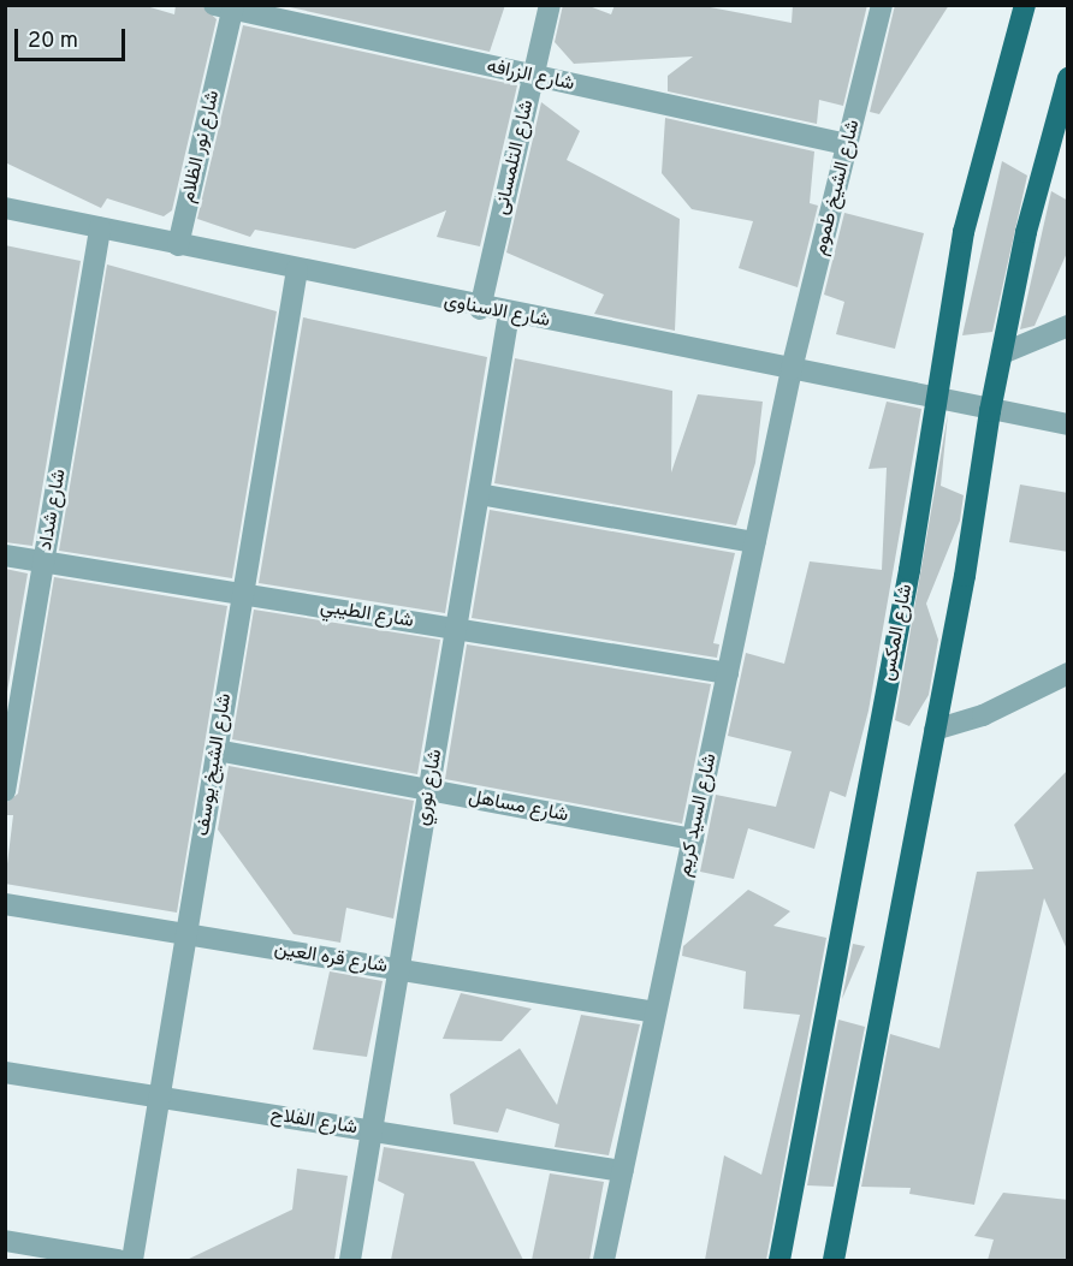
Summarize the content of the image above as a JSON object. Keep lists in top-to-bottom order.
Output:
{
  "streets": {
    "main road": ["شارع المكس"],
    "street": [
      "شارع الزرافه",
      "شارع نور الظلام",
      "شارع التلمسانى",
      "شارع الشيخ طموم",
      "شارع الاسناوى",
      "شارع شداد",
      "شارع الطيبي",
      "شارع الشيخ يوسف",
      "شارع نوري",
      "شارع مساهل",
      "شارع السيد كريم",
      "شارع قره العين",
      "شارع الفلاح"
    ]
  },
  "crossings": [
    ["شارع الزرافه", "شارع نور الظلام"],
    ["شارع الزرافه", "شارع التلمسانى"],
    ["شارع الزرافه", "شارع الشيخ طموم"],
    ["شارع نور الظلام", "شارع الاسناوى"],
    ["شارع التلمسانى", "شارع الاسناوى"],
    ["شارع الشيخ طموم", "شارع الاسناوى"],
    ["شارع الشيخ طموم", "شارع السيد كريم"],
    ["شارع الاسناوى", "شارع شداد"],
    ["شارع الاسناوى", "شارع المكس"],
    ["شارع الاسناوى", "شارع الشيخ يوسف"],
    ["شارع الاسناوى", "شارع نوري"],
    ["شارع الاسناوى", "شارع السيد كريم"],
    ["شارع شداد", "شارع الطيبي"],
    ["شارع الطيبي", "شارع الشيخ يوسف"],
    ["شارع الطيبي", "شارع نوري"],
    ["شارع الطيبي", "شارع السيد كريم"],
    ["شارع الشيخ يوسف", "شارع مساهل"],
    ["شارع الشيخ يوسف", "شارع قره العين"],
    ["شارع الشيخ يوسف", "شارع الفلاح"],
    ["شارع نوري", "شارع مساهل"],
    ["شارع نوري", "شارع قره العين"],
    ["شارع نوري", "شارع الفلاح"],
    ["شارع مساهل", "شارع السيد كريم"],
    ["شارع السيد كريم", "شارع قره العين"],
    ["شارع السيد كريم", "شارع الفلاح"]
  ],
  "scale_bar": "20 m"
}
